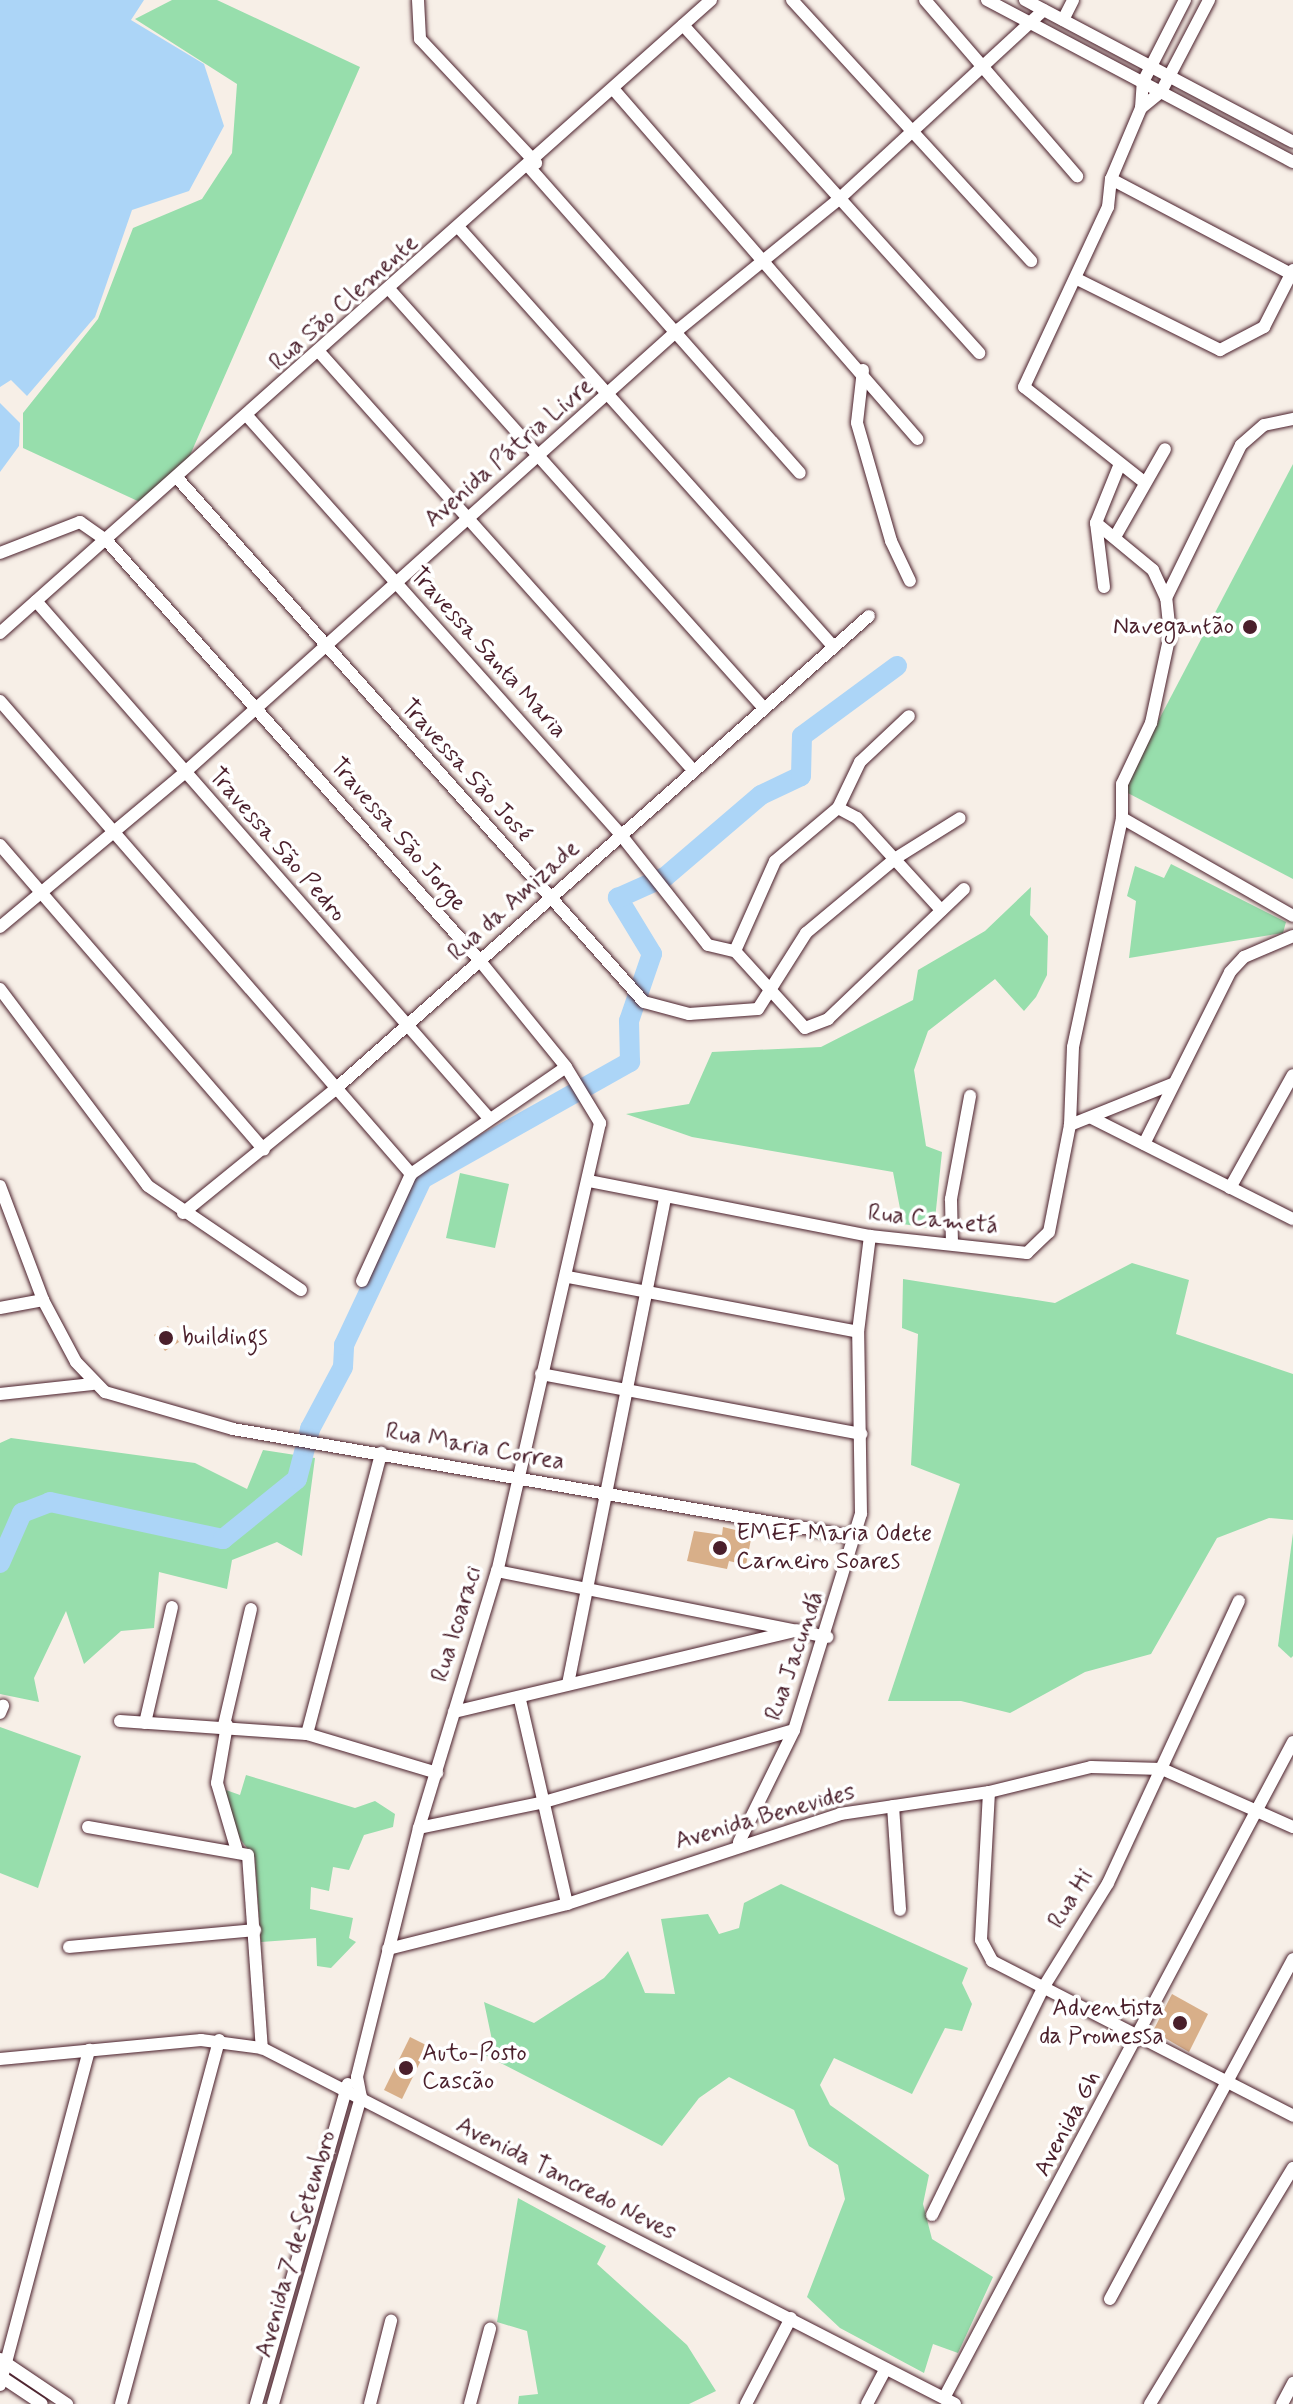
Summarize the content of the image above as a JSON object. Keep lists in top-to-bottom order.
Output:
{
  "streets": {
    "street": [
      "Rua São Clemente",
      "Avenida Pátria Livre",
      "Travessa Santa Maria",
      "Travessa São José",
      "Travessa São Jorge",
      "Travessa São Pedro",
      "Rua da Amizade",
      "Rua Cametá",
      "Rua Maria Correa",
      "Rua Icoaraci",
      "Rua Jacundá",
      "Avenida Benevides",
      "Rua Hi",
      "Avenida Gh",
      "Avenida Tancredo Neves",
      "Avenida 7 de Setembro"
    ]
  },
  "crossings": [
    ["Rua São Clemente", "Travessa Santa Maria"],
    ["Rua São Clemente", "Travessa São José"],
    ["Rua São Clemente", "Travessa São Jorge"],
    ["Rua São Clemente", "Travessa São Pedro"],
    ["Avenida Pátria Livre", "Travessa Santa Maria"],
    ["Avenida Pátria Livre", "Travessa São José"],
    ["Avenida Pátria Livre", "Travessa São Jorge"],
    ["Avenida Pátria Livre", "Travessa São Pedro"],
    ["Travessa Santa Maria", "Rua da Amizade"],
    ["Travessa São José", "Rua da Amizade"],
    ["Travessa São Jorge", "Rua da Amizade"],
    ["Travessa São Jorge", "Rua Cametá"],
    ["Travessa São Jorge", "Rua Icoaraci"],
    ["Travessa São Pedro", "Rua da Amizade"],
    ["Rua Cametá", "Rua Icoaraci"],
    ["Rua Cametá", "Rua Jacundá"],
    ["Rua Maria Correa", "Rua Icoaraci"],
    ["Rua Maria Correa", "Rua Jacundá"],
    ["Rua Icoaraci", "Avenida Benevides"],
    ["Rua Icoaraci", "Avenida Tancredo Neves"],
    ["Rua Icoaraci", "Avenida 7 de Setembro"],
    ["Rua Jacundá", "Avenida Benevides"],
    ["Avenida Benevides", "Rua Hi"],
    ["Avenida Gh", "Avenida Tancredo Neves"],
    ["Avenida Tancredo Neves", "Avenida 7 de Setembro"]
  ],
  "places": [
    "Navegantão",
    "buildings",
    "EMEF Maria Odete Carneiro Soares",
    "Adventista da Promessa",
    "Auto-Posto Cascão"
  ]
}
